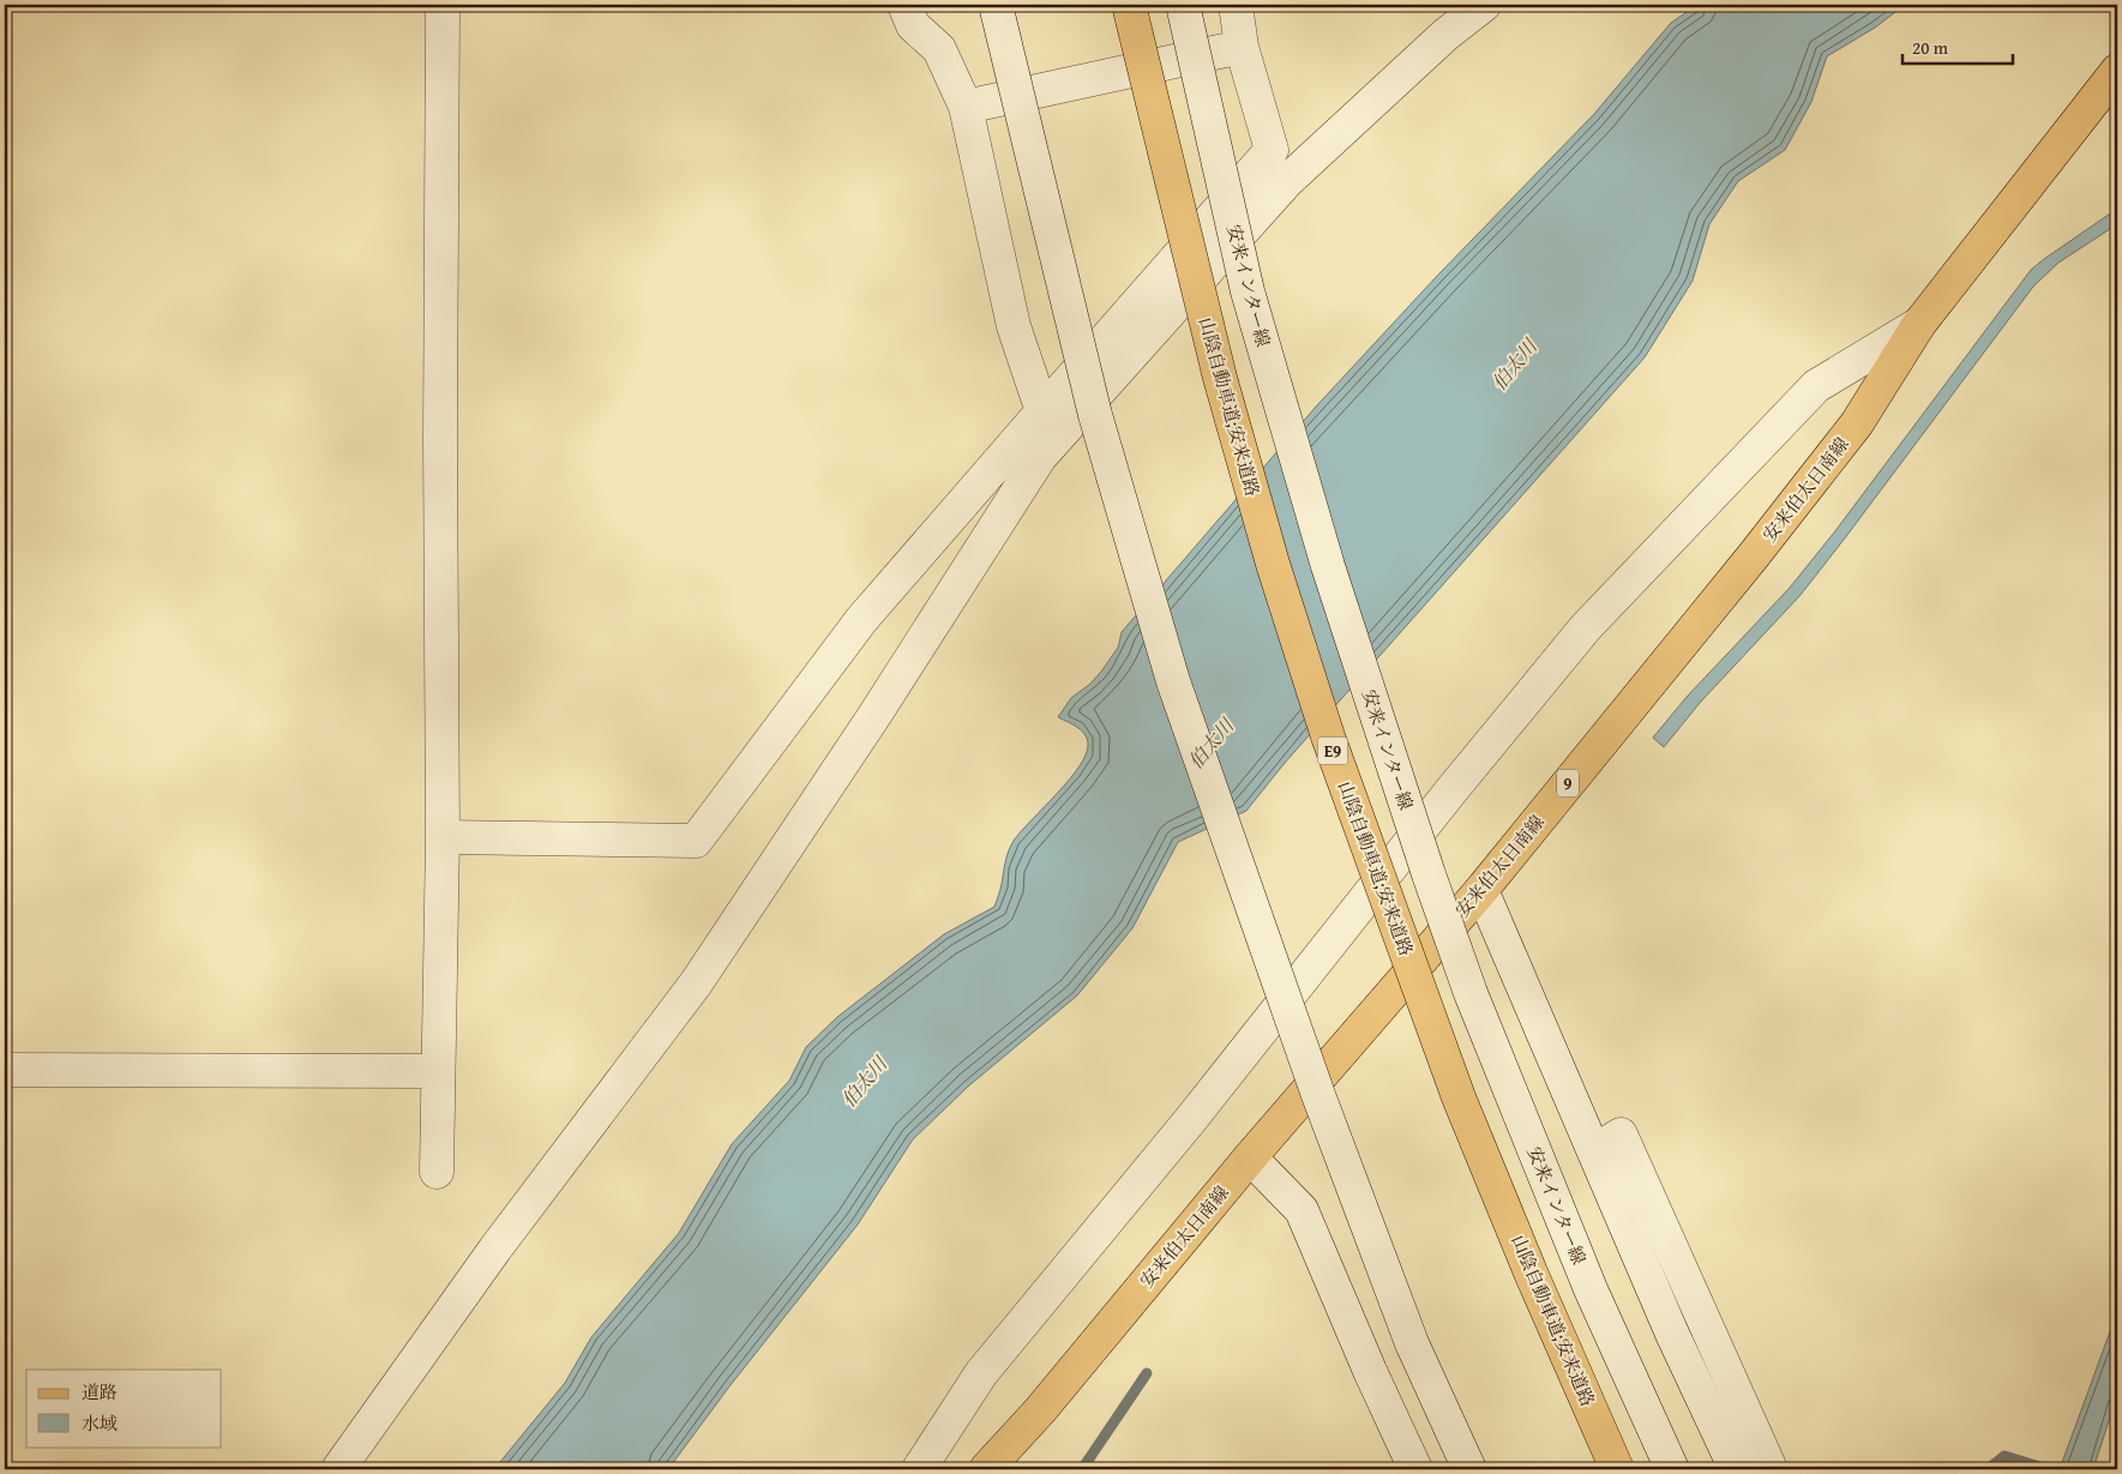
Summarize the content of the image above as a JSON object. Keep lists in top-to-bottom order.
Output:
{
  "streets": {
    "main road": [
      "山陰自動車道;安来道路",
      "安来伯太日南線",
      "E9",
      "9"
    ],
    "street": ["安来インター線"]
  },
  "water": ["伯太川"],
  "legend": ["道路", "水域"],
  "scale_bar": "20 m"
}
